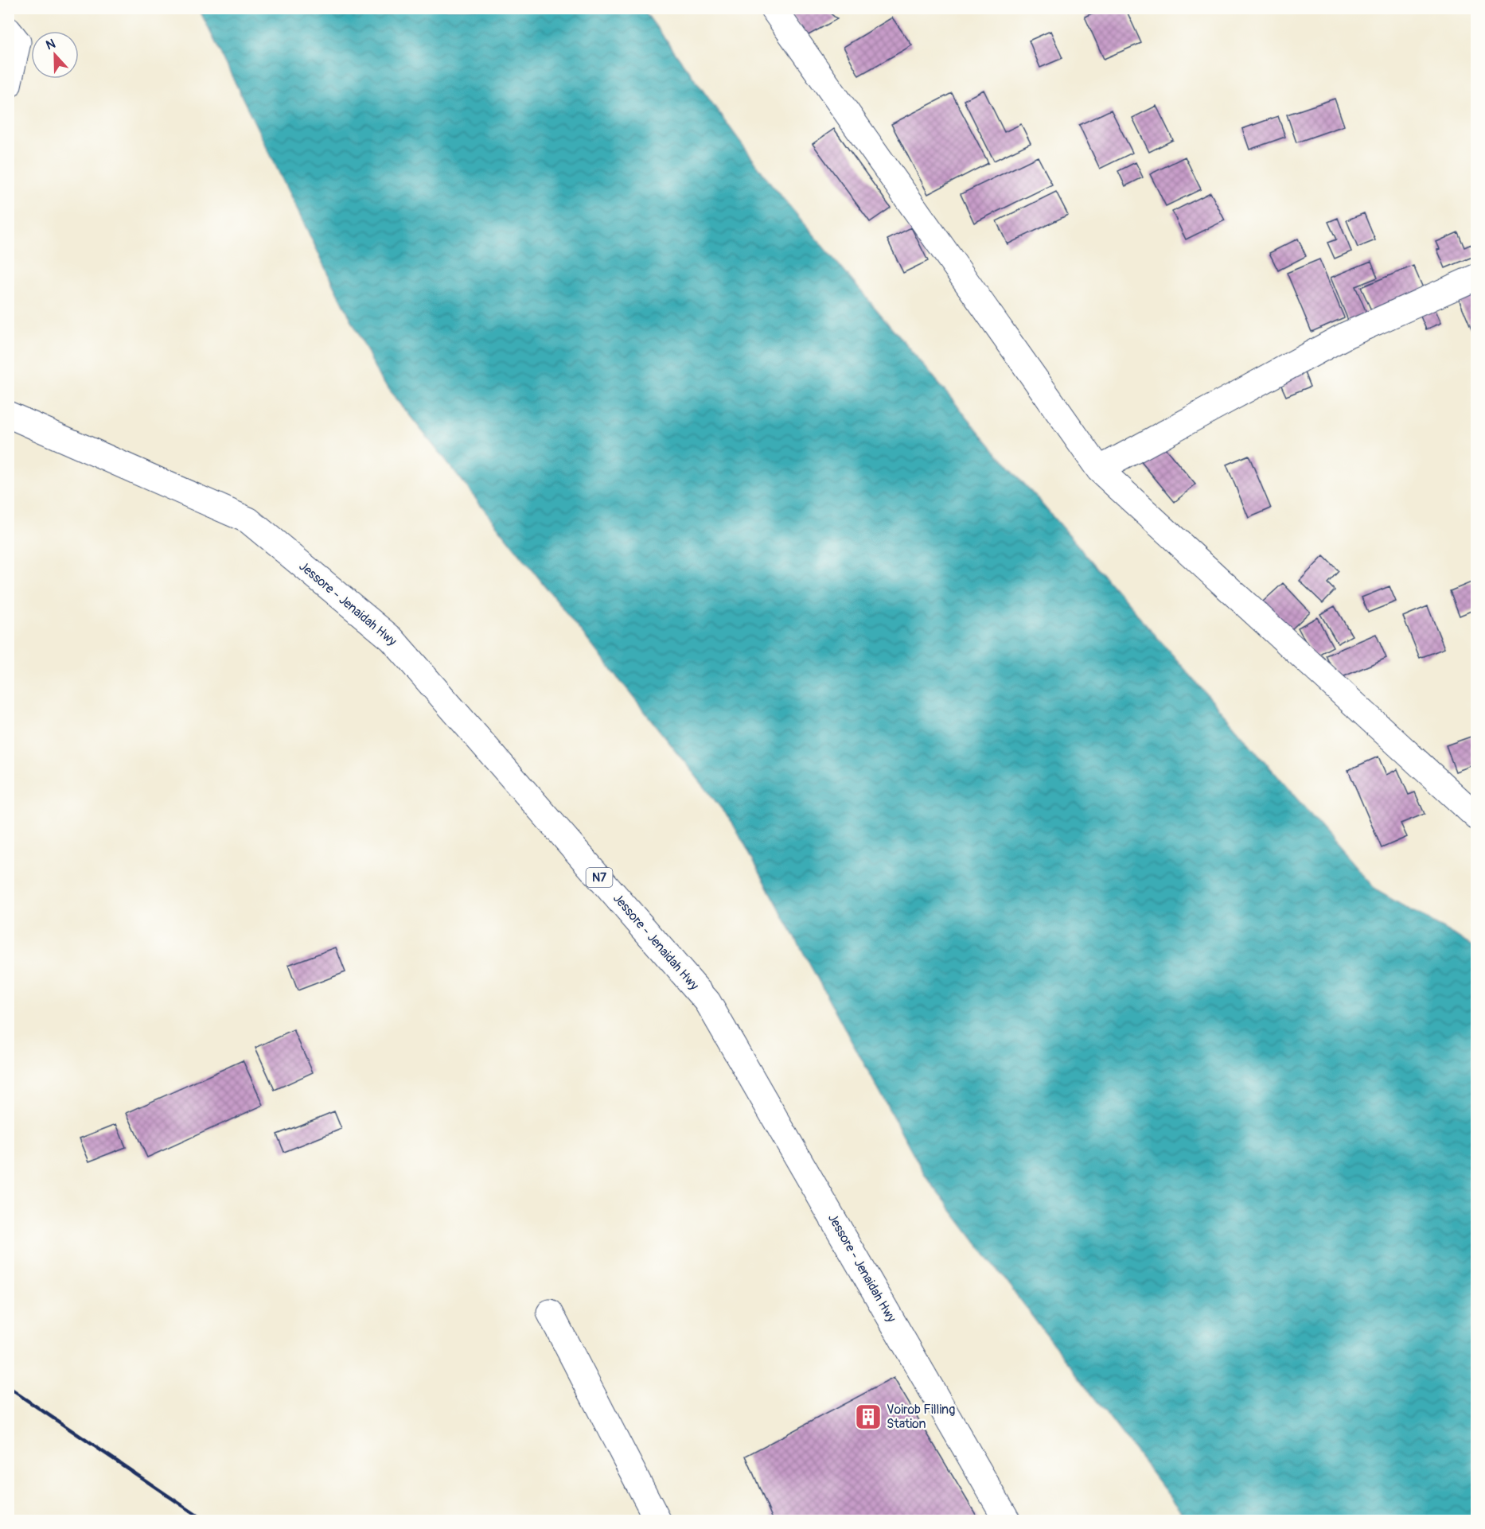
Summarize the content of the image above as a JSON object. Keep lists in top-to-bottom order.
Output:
{
  "streets": {
    "main road": ["Jessore - Jenaidah Hwy", "N7"]
  },
  "places": {
    "building": ["Voirob Filling Station"]
  },
  "north": "top"
}
